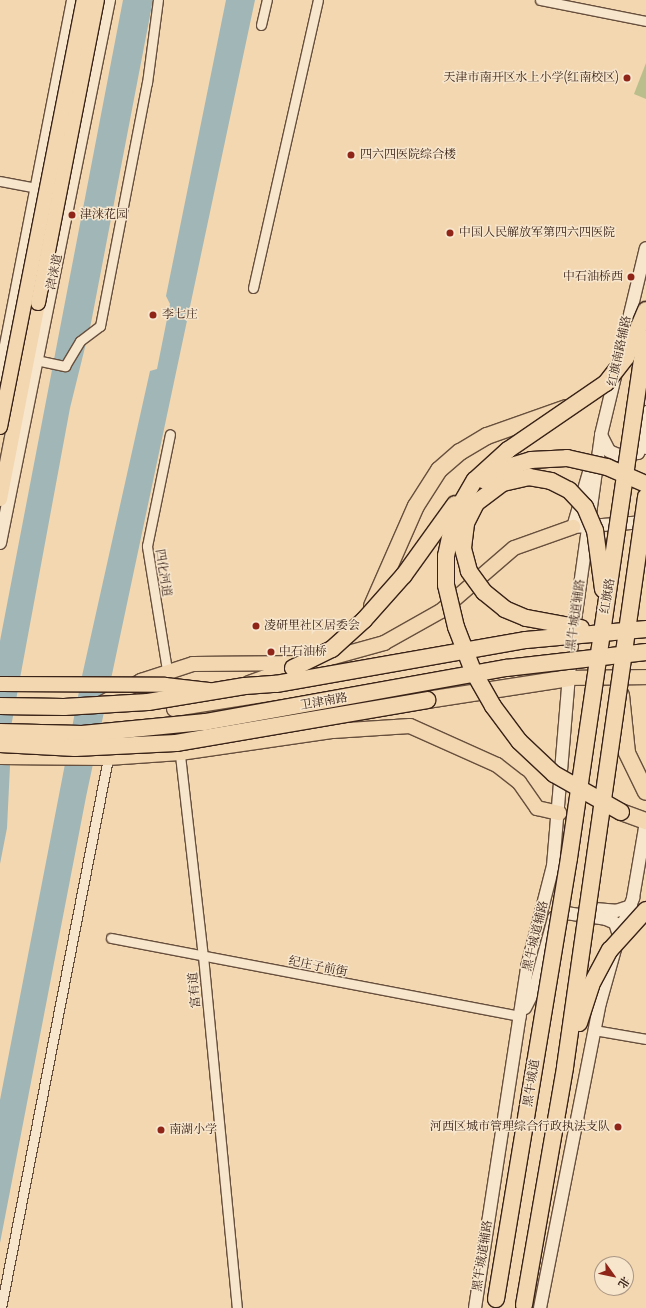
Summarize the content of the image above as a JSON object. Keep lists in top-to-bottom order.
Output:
{
  "streets": {
    "highway": ["红旗路", "卫津南路", "黑牛城道"],
    "main road": ["津涞道", "红旗南路辅路", "黑牛城道辅路"],
    "street": ["四化河道", "纪庄子前街", "富有道"]
  },
  "crossings": [
    ["红旗南路辅路", "黑牛城道辅路"],
    ["四化河道", "富有道"],
    ["红旗路", "黑牛城道"],
    ["黑牛城道辅路", "卫津南路"],
    ["黑牛城道辅路", "纪庄子前街"],
    ["纪庄子前街", "富有道"]
  ],
  "places": [
    "天津市南开区水上小学(红南校区)",
    "四六四医院综合楼",
    "津涞花园",
    "中国人民解放军第四六四医院",
    "中石油桥西",
    "李七庄",
    "凌研里社区居委会",
    "中石油桥",
    "河西区城市管理综合行政执法支队",
    "南湖小学"
  ],
  "north": "bottom right"
}
